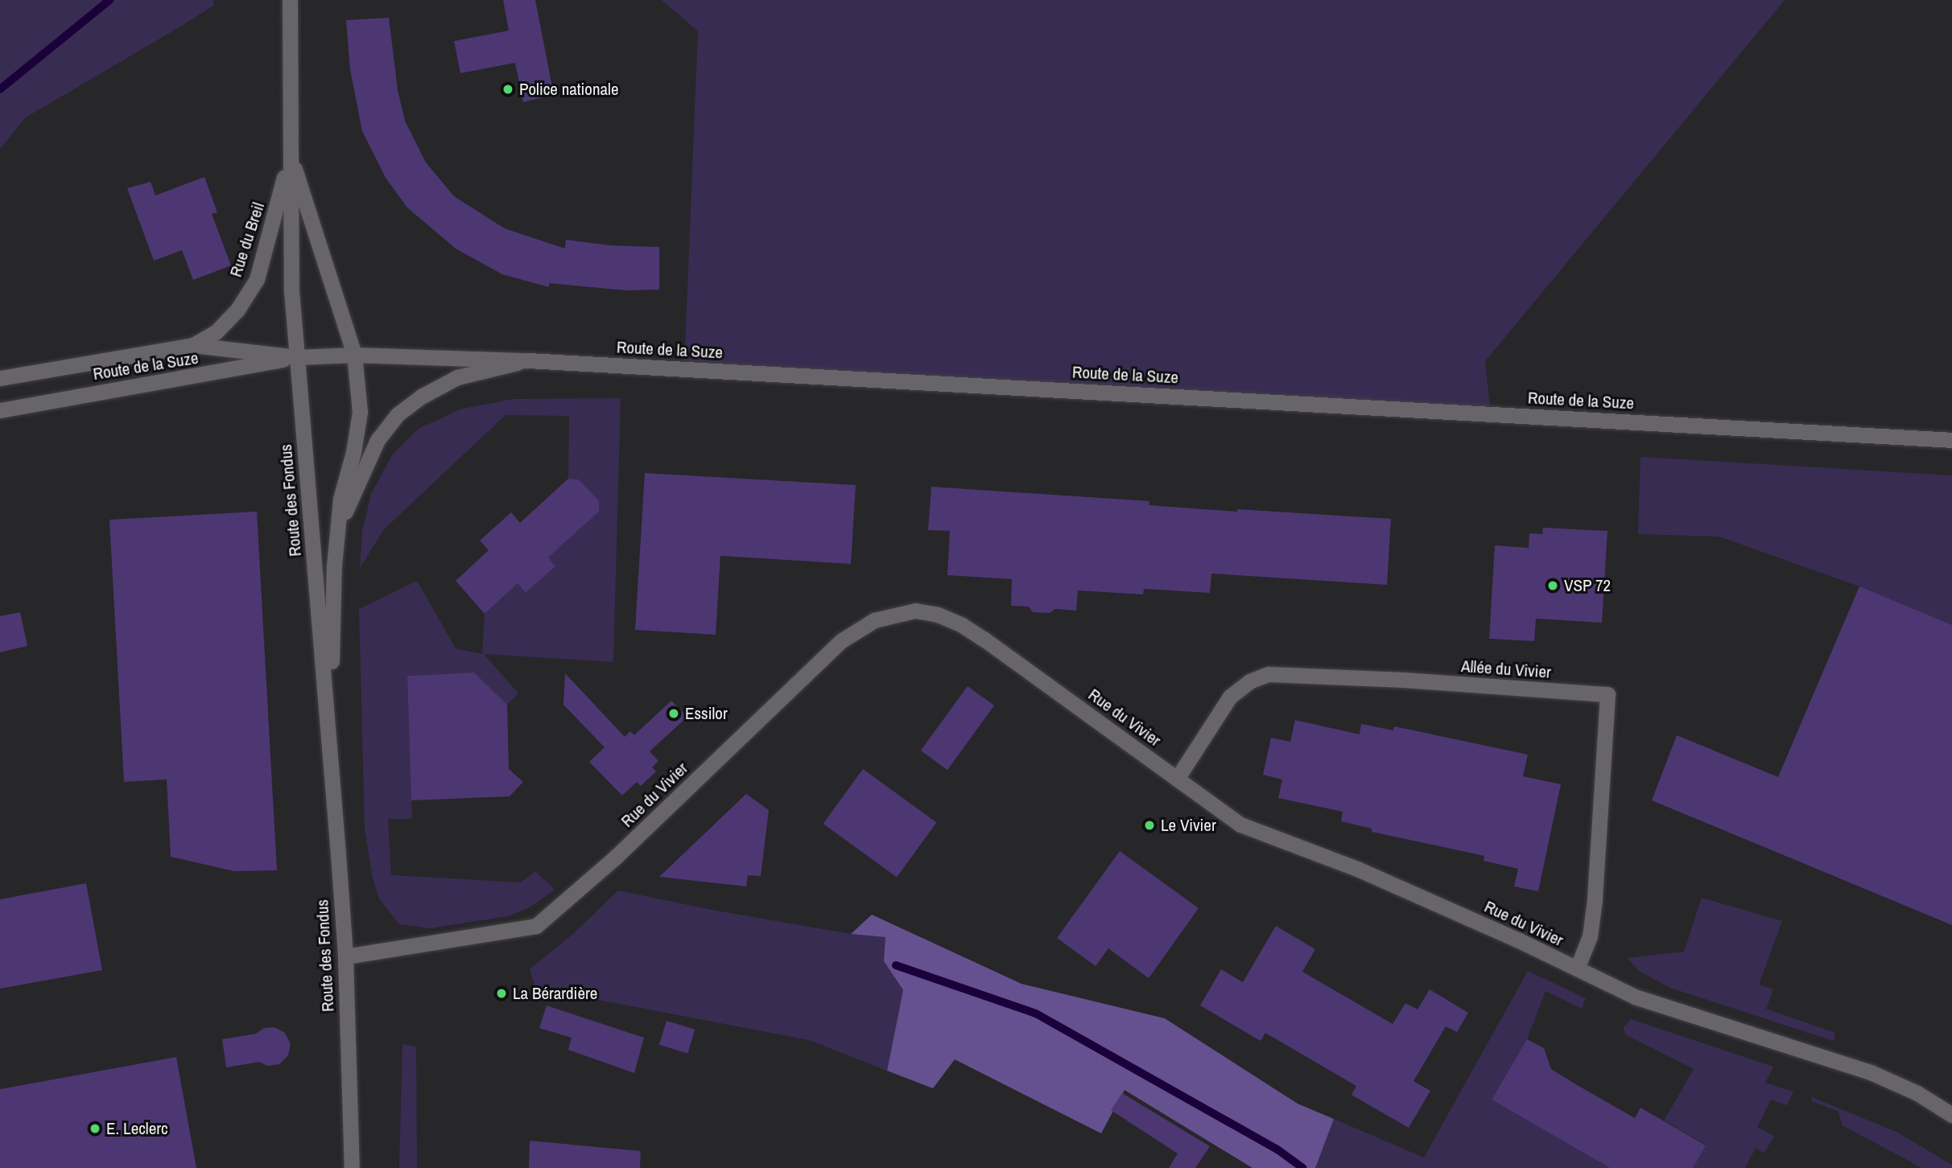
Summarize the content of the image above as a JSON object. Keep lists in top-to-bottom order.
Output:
{
  "streets": {
    "street": [
      "Rue du Breil",
      "Route de la Suze",
      "Route des Fondus",
      "Allée du Vivier",
      "Rue du Vivier"
    ]
  },
  "crossings": [
    ["Rue du Breil", "Route de la Suze"],
    ["Rue du Breil", "Route des Fondus"],
    ["Route de la Suze", "Route des Fondus"],
    ["Route des Fondus", "Rue du Vivier"],
    ["Allée du Vivier", "Rue du Vivier"]
  ],
  "places": [
    "Police nationale",
    "VSP 72",
    "Essilor",
    "Le Vivier",
    "La Bérardière",
    "E. Leclerc"
  ]
}
